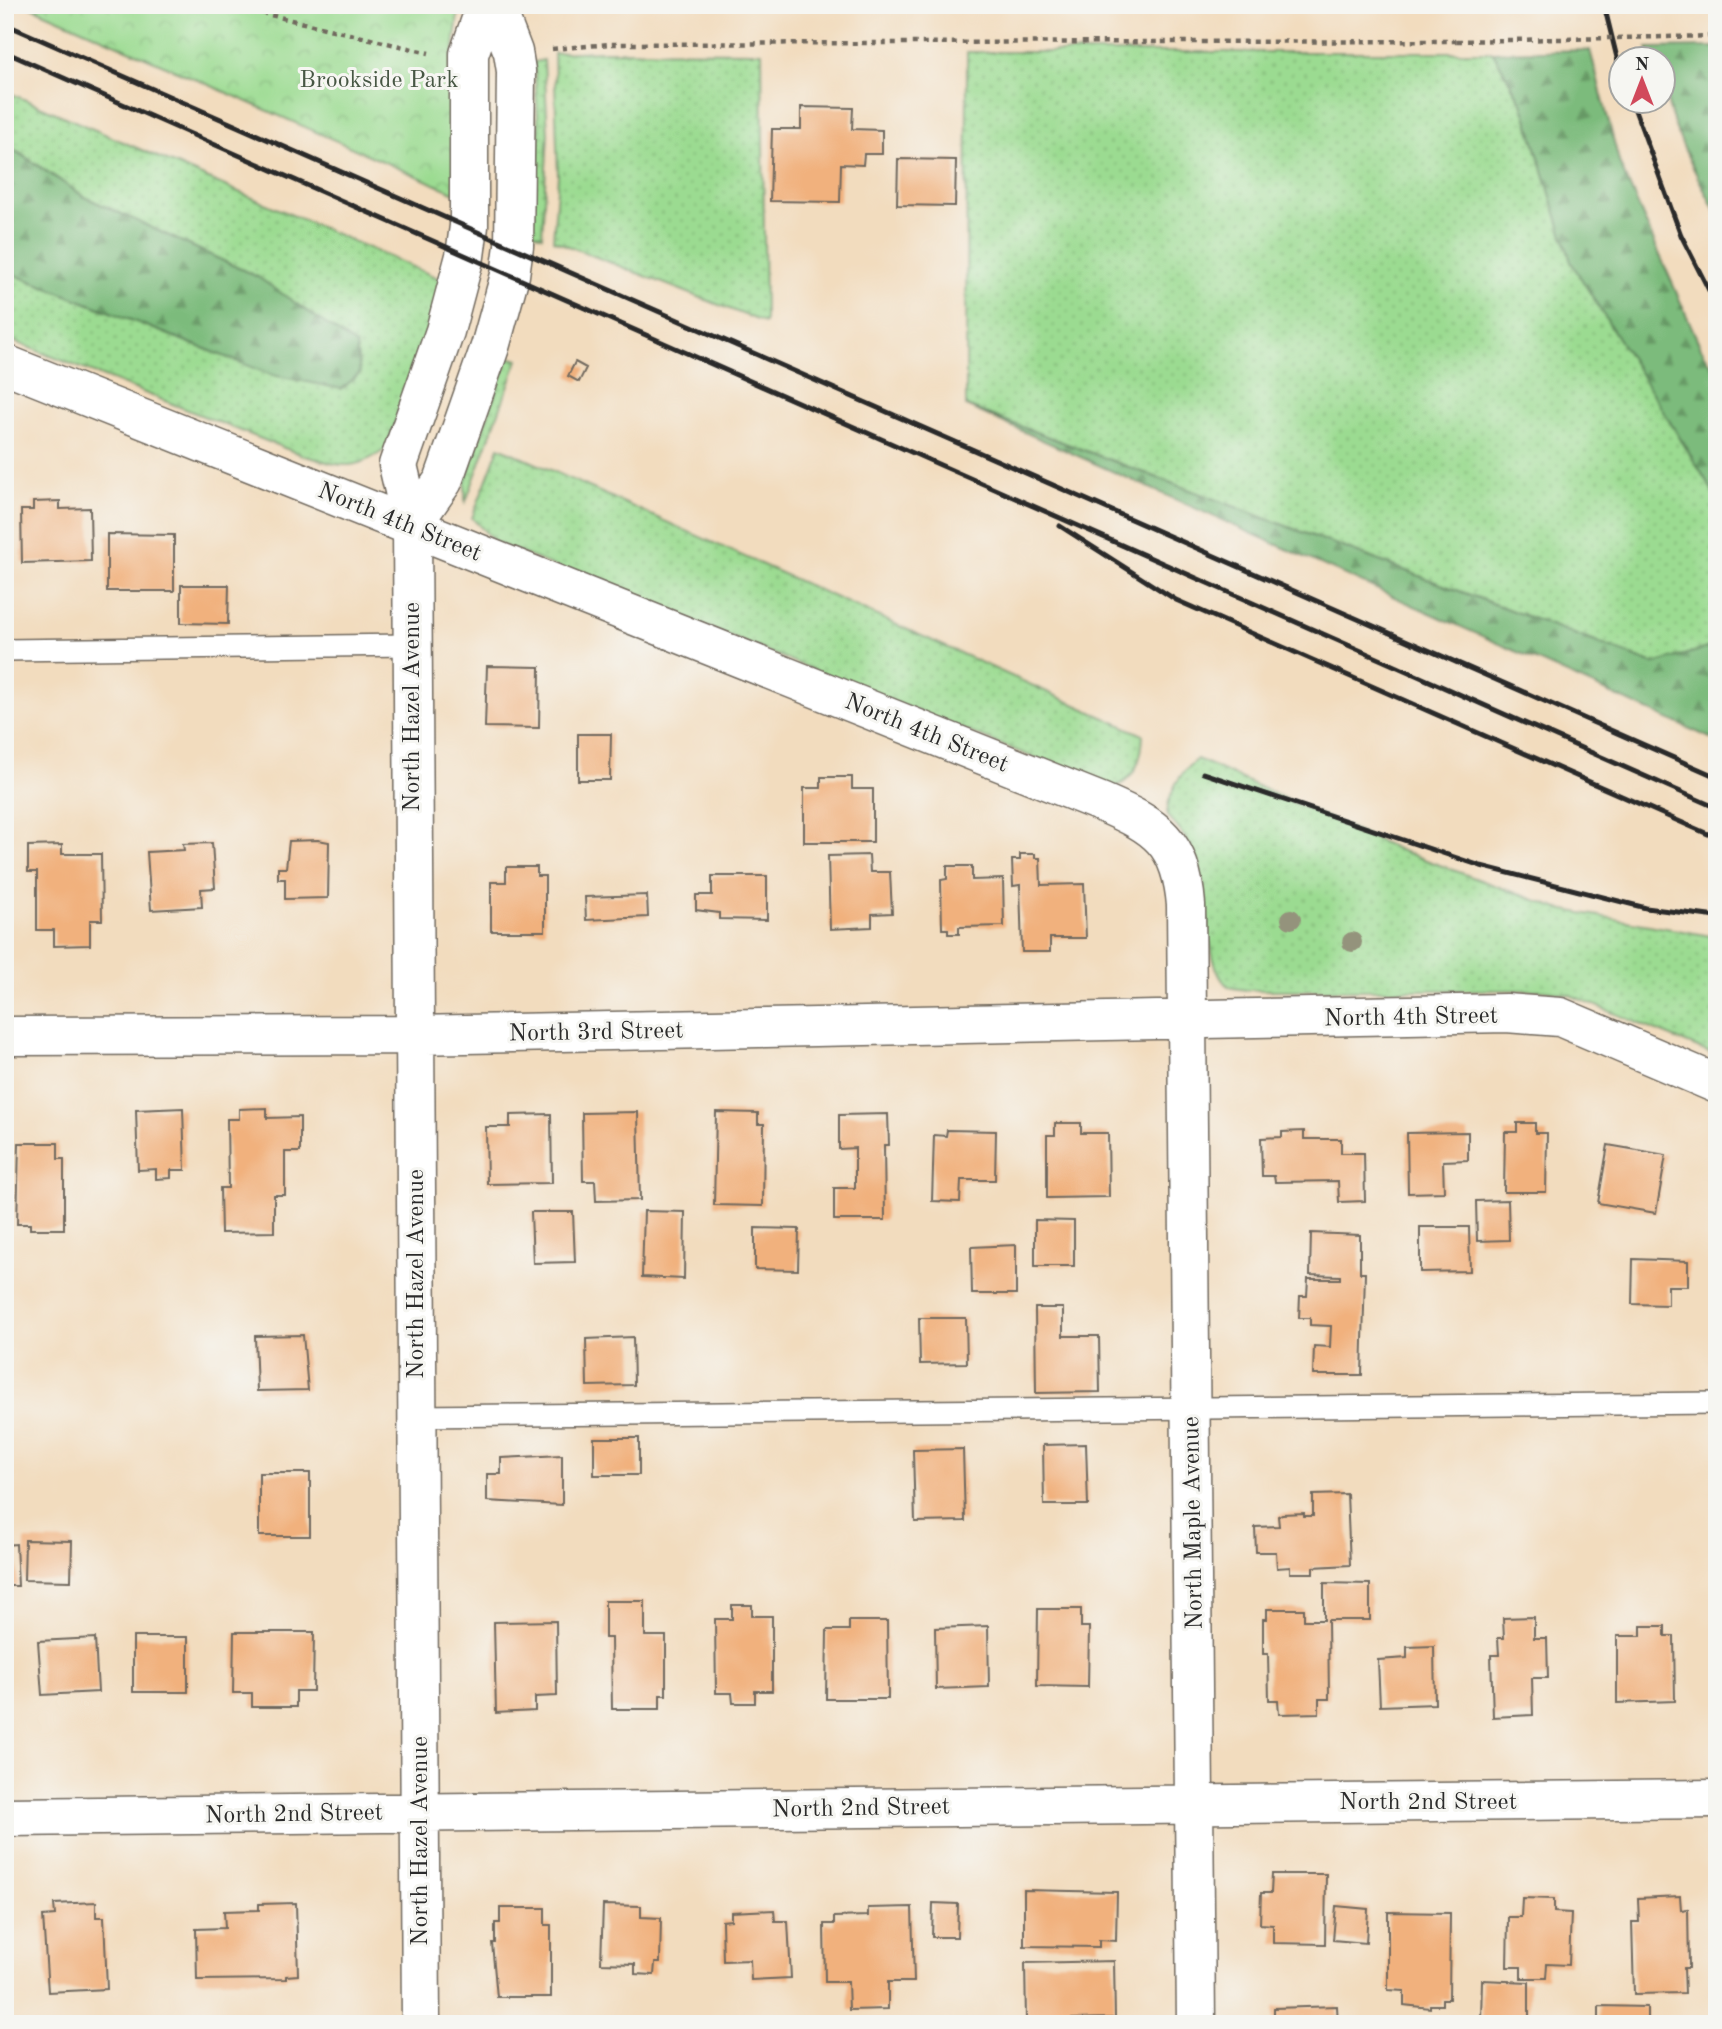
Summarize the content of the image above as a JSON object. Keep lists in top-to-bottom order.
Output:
{
  "streets": {
    "street": [
      "North 4th Street",
      "North Hazel Avenue",
      "North 3rd Street",
      "North Maple Avenue",
      "North 2nd Street"
    ]
  },
  "crossings": [
    ["North 4th Street", "North Hazel Avenue"],
    ["North 4th Street", "North 3rd Street"],
    ["North 4th Street", "North Maple Avenue"],
    ["North Hazel Avenue", "North 3rd Street"],
    ["North Hazel Avenue", "North 2nd Street"],
    ["North 3rd Street", "North Maple Avenue"],
    ["North Maple Avenue", "North 2nd Street"]
  ],
  "parks": ["Brookside Park"],
  "north": "top"
}
